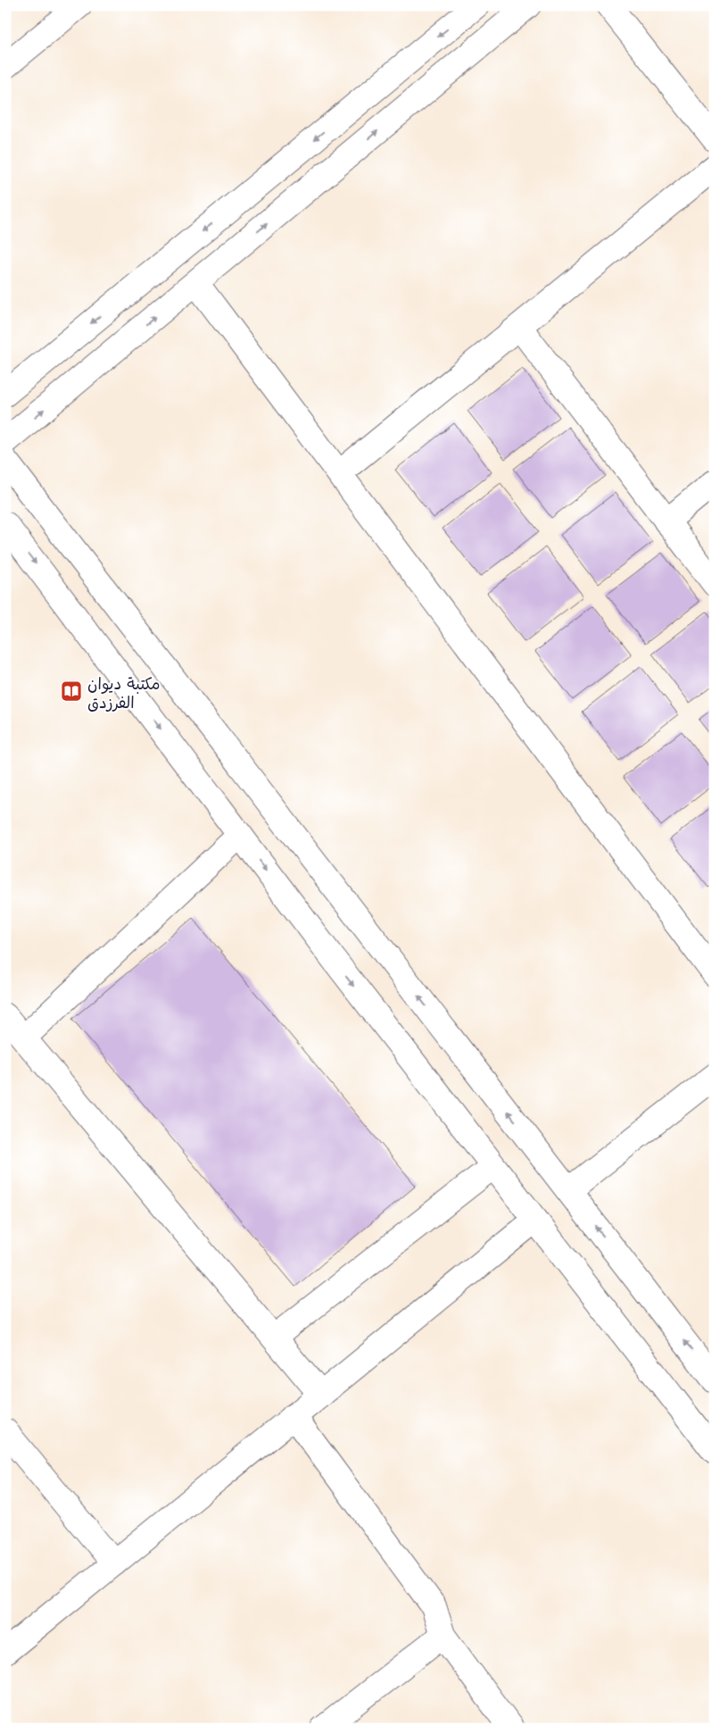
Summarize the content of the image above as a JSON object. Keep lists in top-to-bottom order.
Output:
{
  "places": {
    "library": ["مكتبة ديوان الفرزدق"]
  }
}
